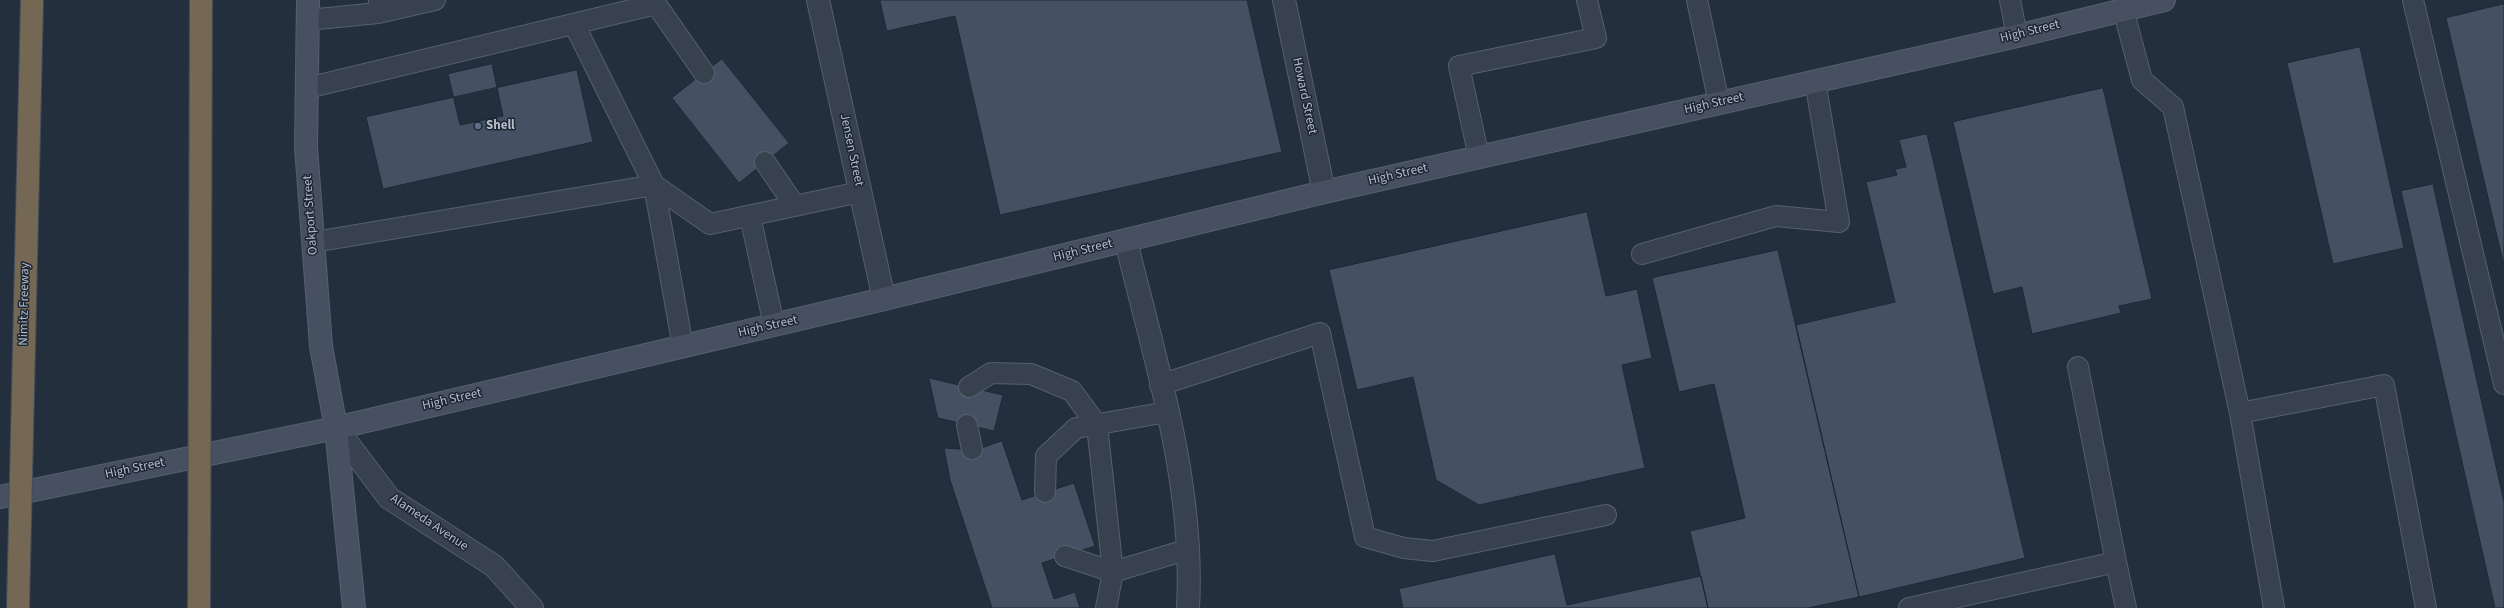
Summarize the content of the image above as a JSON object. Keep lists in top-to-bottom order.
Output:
{
  "streets": {
    "highway": ["Nimitz Freeway"],
    "main road": ["High Street", "Oakport Street"],
    "street": ["Howard Street", "Jensen Street", "Alameda Avenue"]
  },
  "crossings": [
    ["High Street", "Howard Street"],
    ["High Street", "Jensen Street"],
    ["High Street", "Oakport Street"],
    ["High Street", "Alameda Avenue"],
    ["Oakport Street", "Alameda Avenue"]
  ],
  "places": ["Shell"]
}
